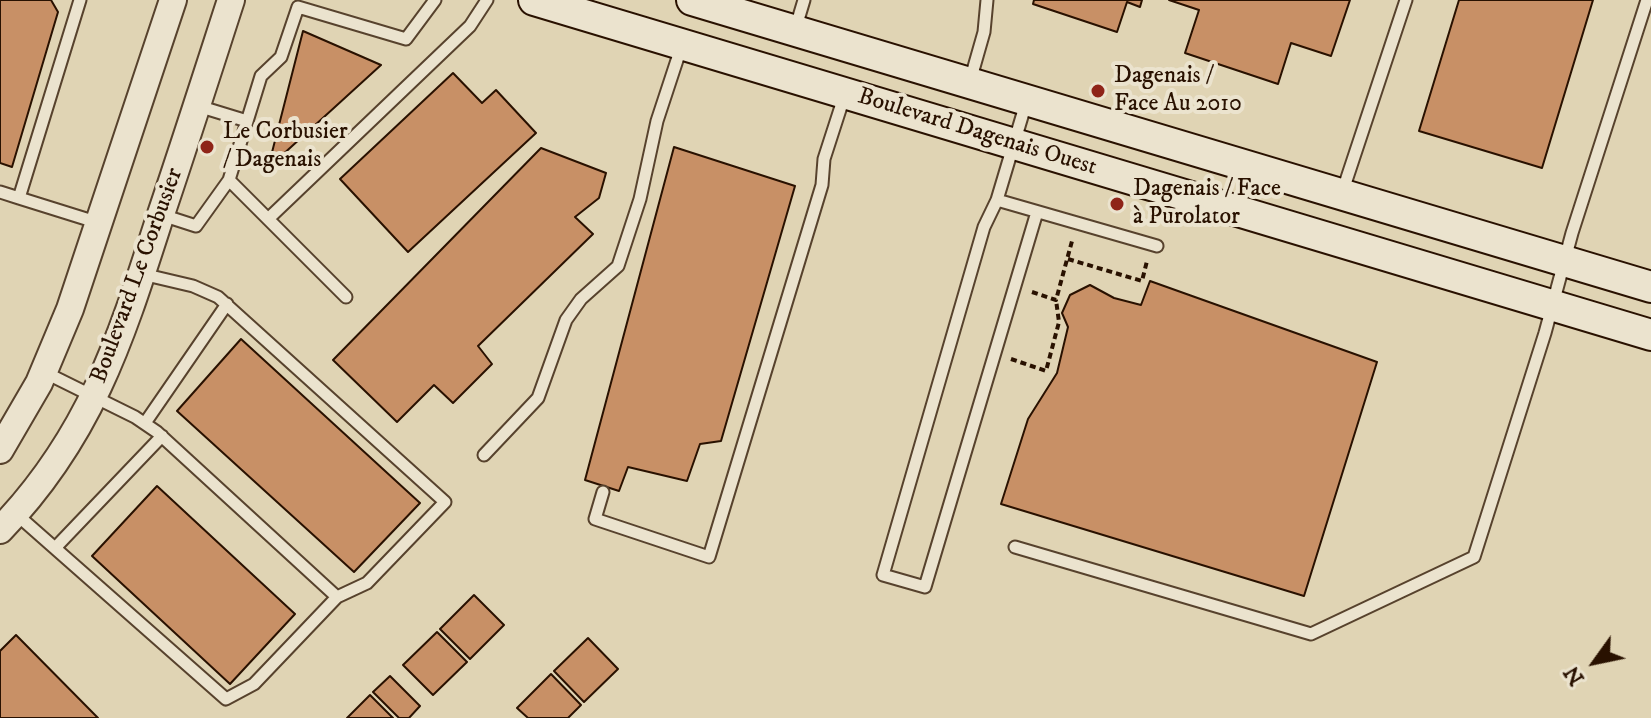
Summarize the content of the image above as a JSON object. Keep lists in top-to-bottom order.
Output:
{
  "streets": {
    "main road": ["Boulevard Dagenais Ouest"],
    "street": ["Boulevard Le Corbusier"]
  },
  "places": ["Dagenais / Face Au 2010", "Le Corbusier / Dagenais", "Dagenais / Face à Purolator"],
  "north": "bottom left"
}
